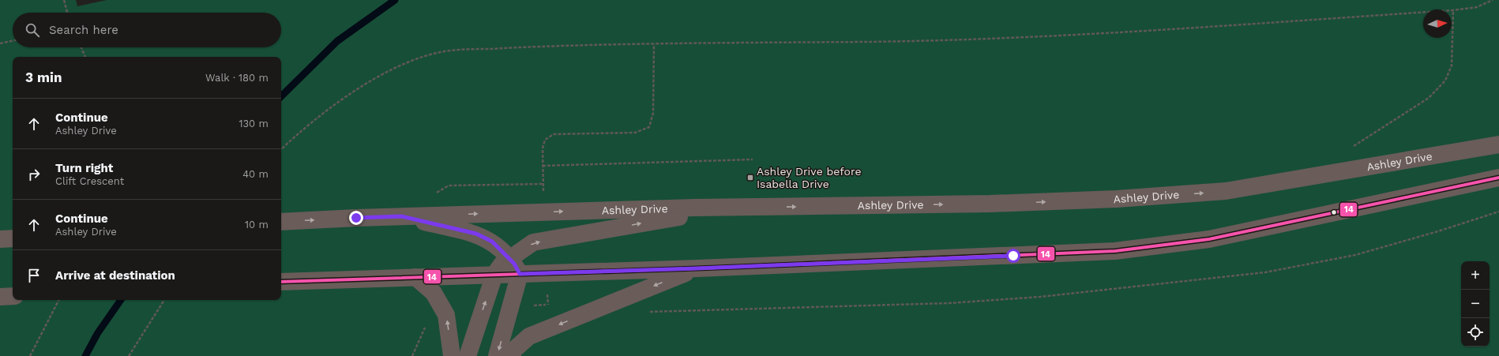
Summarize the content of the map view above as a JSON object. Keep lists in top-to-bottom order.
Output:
{
  "streets": {
    "main road": ["Ashley Drive"]
  },
  "places": {
    "transit": ["Ashley Drive before Isabella Drive"]
  },
  "lines": ["transit line 14"],
  "north": "right",
  "page": {
    "search": "Search here",
    "heading": ["3 min", "Walk · 180 m"],
    "list": [
      ["Continue", "Ashley Drive", "130 m"],
      ["Turn right", "Clift Crescent", "40 m"],
      ["Continue", "Ashley Drive", "10 m"],
      "Arrive at destination"
    ],
    "map_buttons": ["+", "−"]
  }
}
